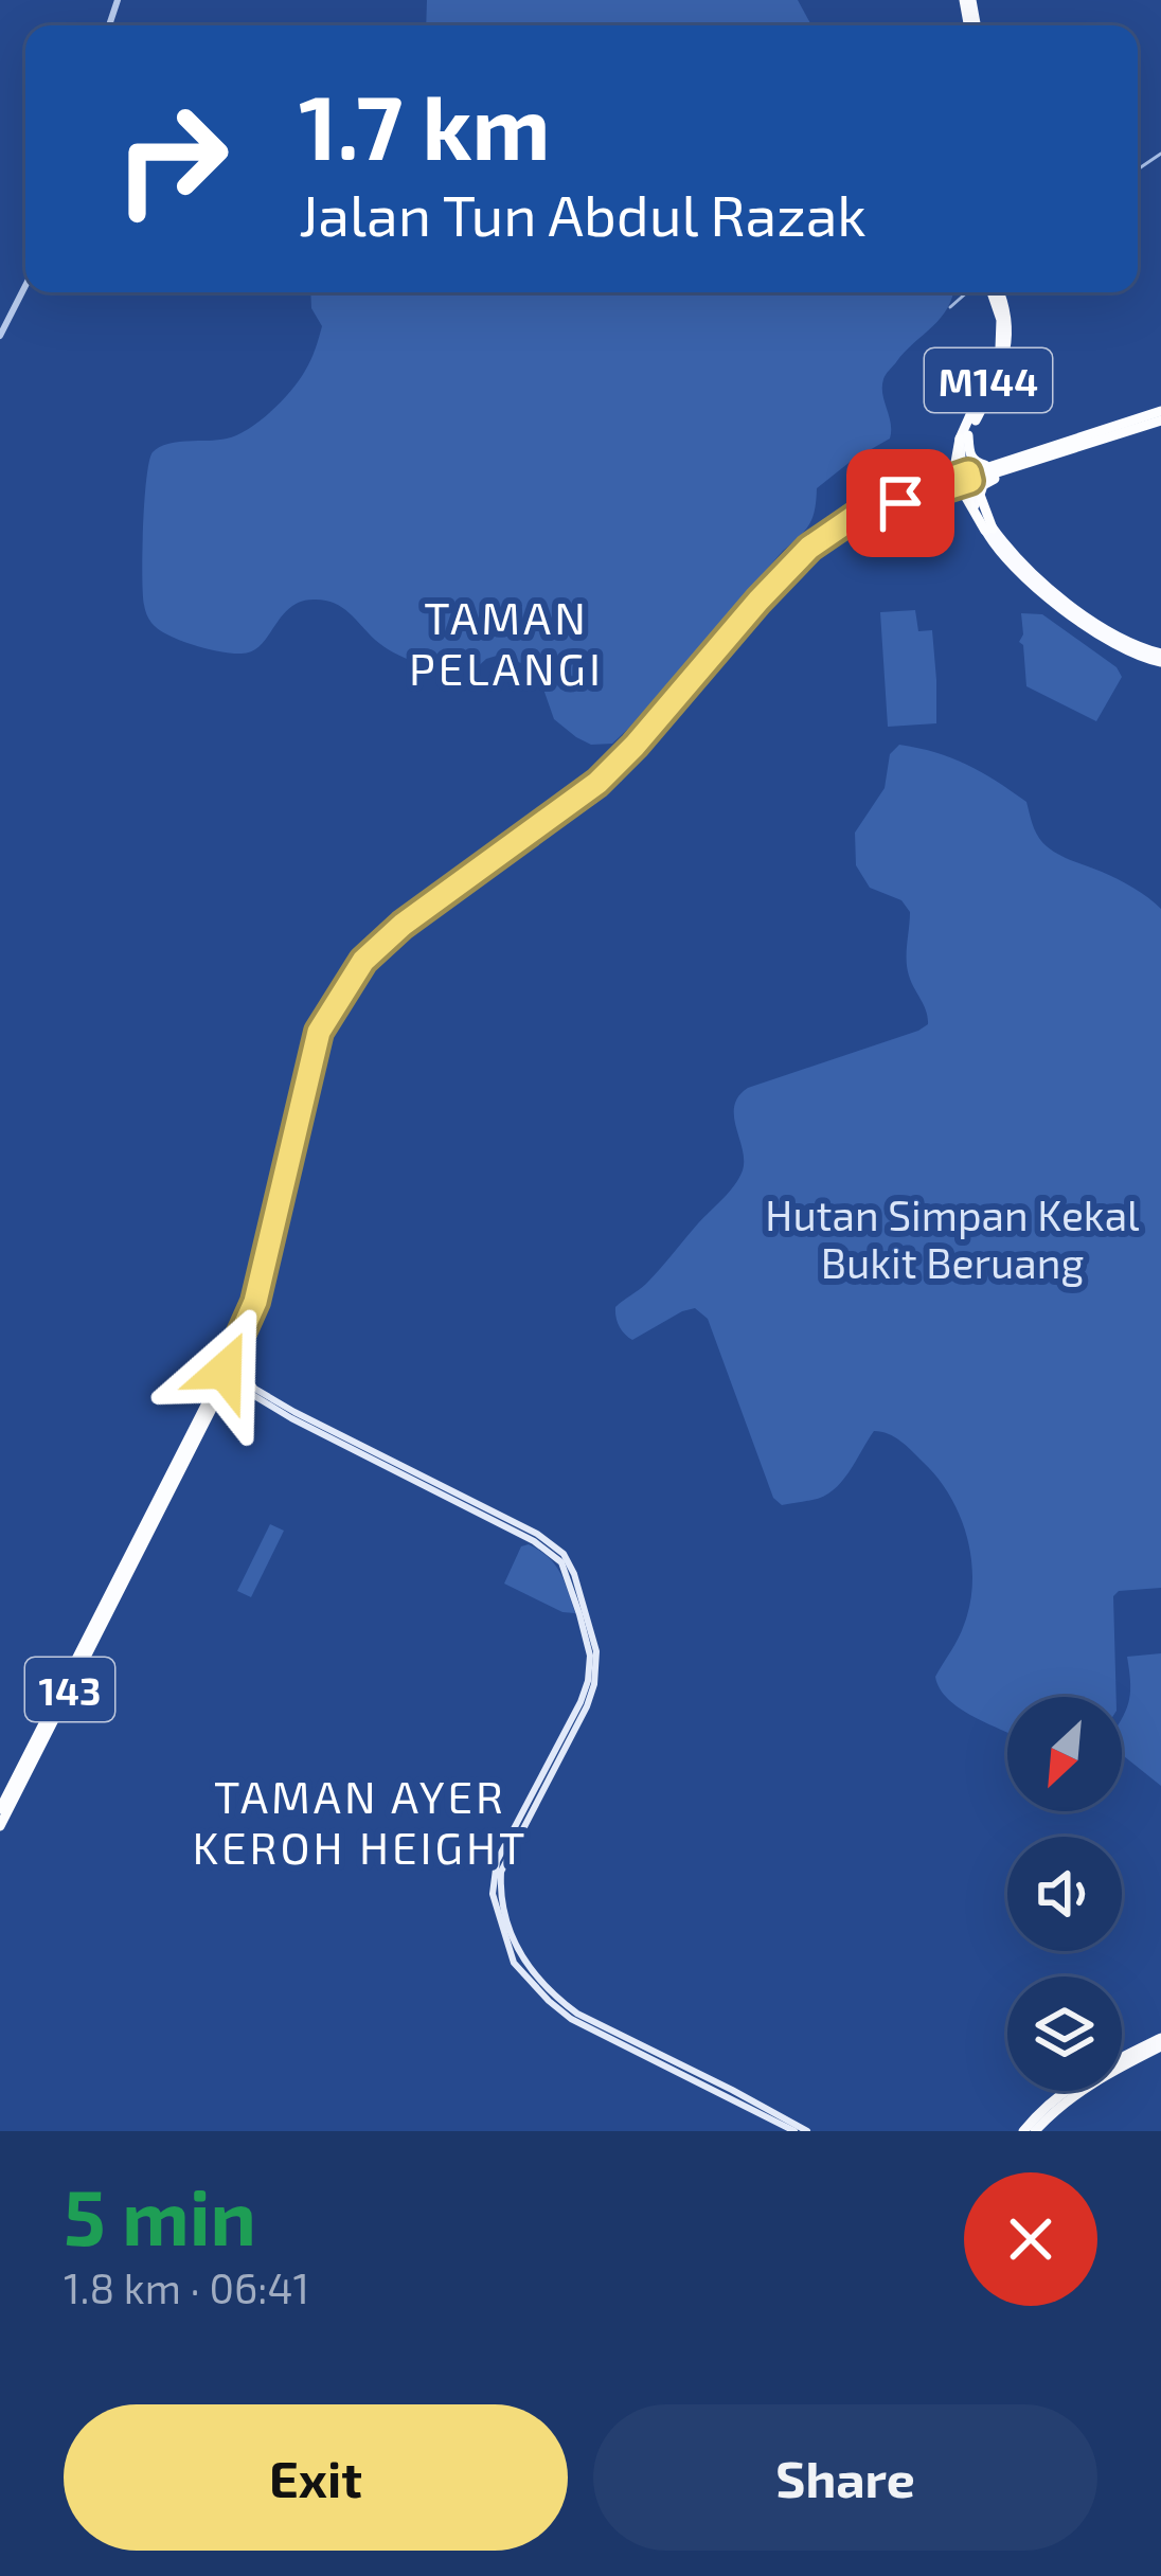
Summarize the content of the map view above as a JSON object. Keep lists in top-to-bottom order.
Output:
{
  "streets": {
    "highway": ["143"],
    "main road": ["M144"]
  },
  "crossings": [
    ["M144", "143"]
  ],
  "districts": ["TAMAN PELANGI", "TAMAN AYER KEROH HEIGHT"],
  "parks": ["Hutan Simpan Kekal Bukit Beruang"],
  "north": "bottom left",
  "page": {
    "turn": ["1.7 km", "Jalan Tun Abdul Razak"],
    "heading": ["5 min", "1.8 km · 06:41"],
    "buttons": ["Exit", "Share"]
  }
}
